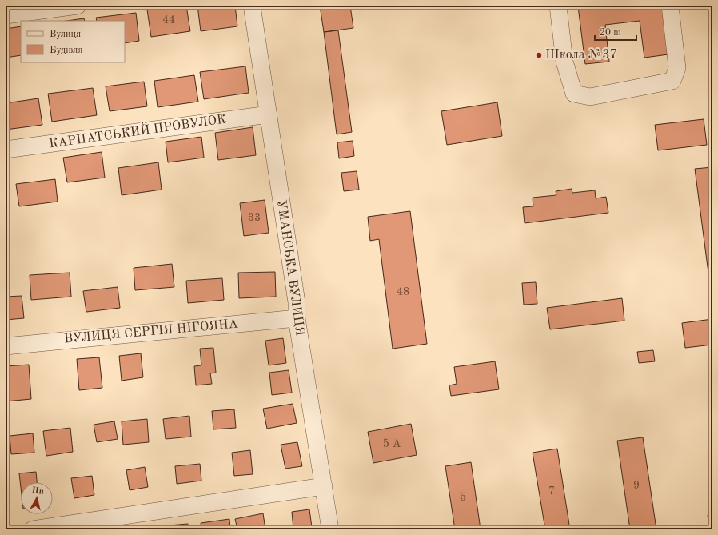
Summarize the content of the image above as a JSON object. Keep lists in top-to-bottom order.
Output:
{
  "streets": {
    "street": ["КАРПАТСЬКИЙ ПРОВУЛОК", "УМАНСЬКА ВУЛИЦЯ", "ВУЛИЦЯ СЕРГІЯ НІГОЯНА"]
  },
  "crossings": [
    ["КАРПАТСЬКИЙ ПРОВУЛОК", "УМАНСЬКА ВУЛИЦЯ"],
    ["УМАНСЬКА ВУЛИЦЯ", "ВУЛИЦЯ СЕРГІЯ НІГОЯНА"]
  ],
  "places": ["Школа №37"],
  "house_numbers": [
    "44",
    "33",
    "48",
    "5 А",
    "9",
    "7",
    "5"
  ],
  "legend": ["Вулиця", "Будівля"],
  "scale_bar": "20 m",
  "north": "top"
}
